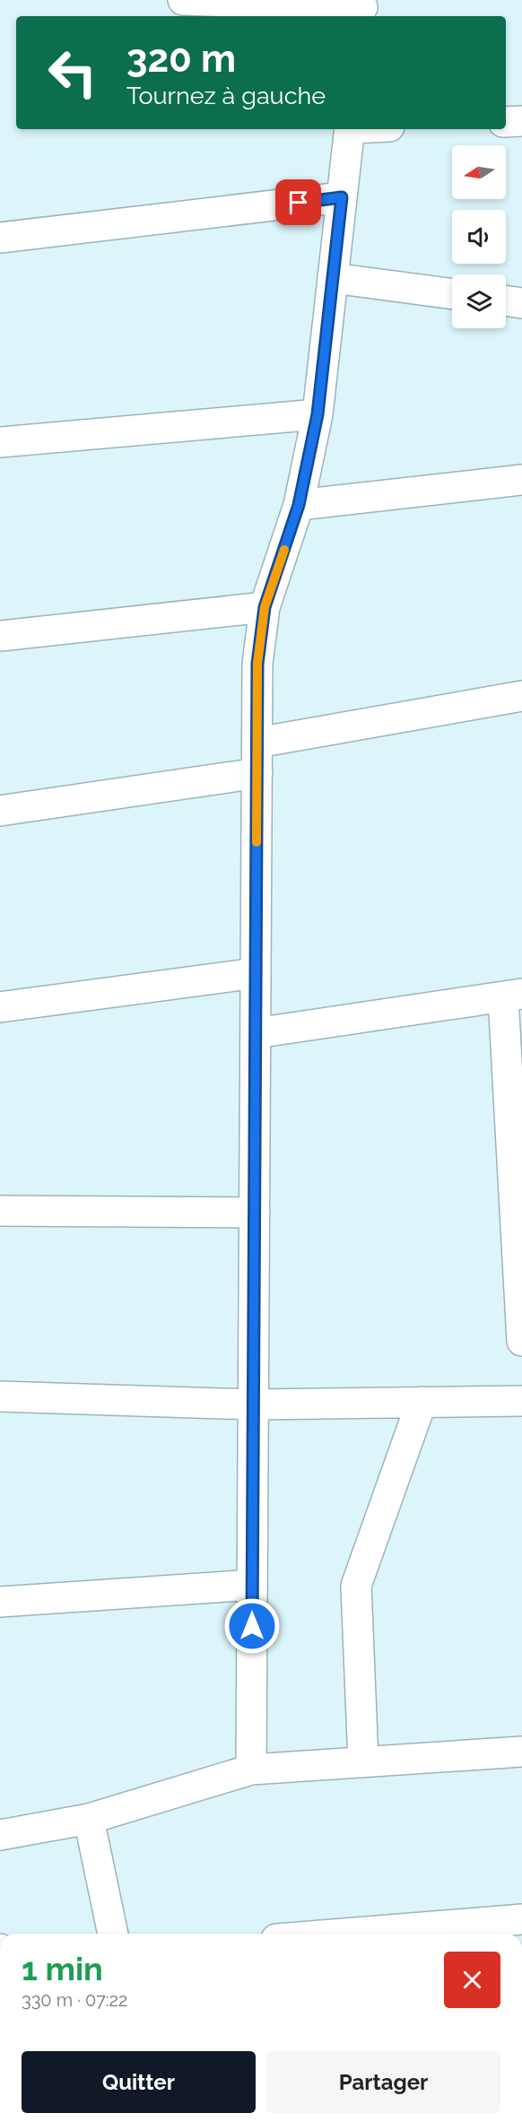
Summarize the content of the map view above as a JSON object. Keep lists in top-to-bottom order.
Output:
{
  "north": "left",
  "page": {
    "turn": ["320 m", "Tournez à gauche"],
    "heading": ["1 min", "330 m · 07:22"],
    "buttons": ["Quitter", "Partager"]
  }
}
